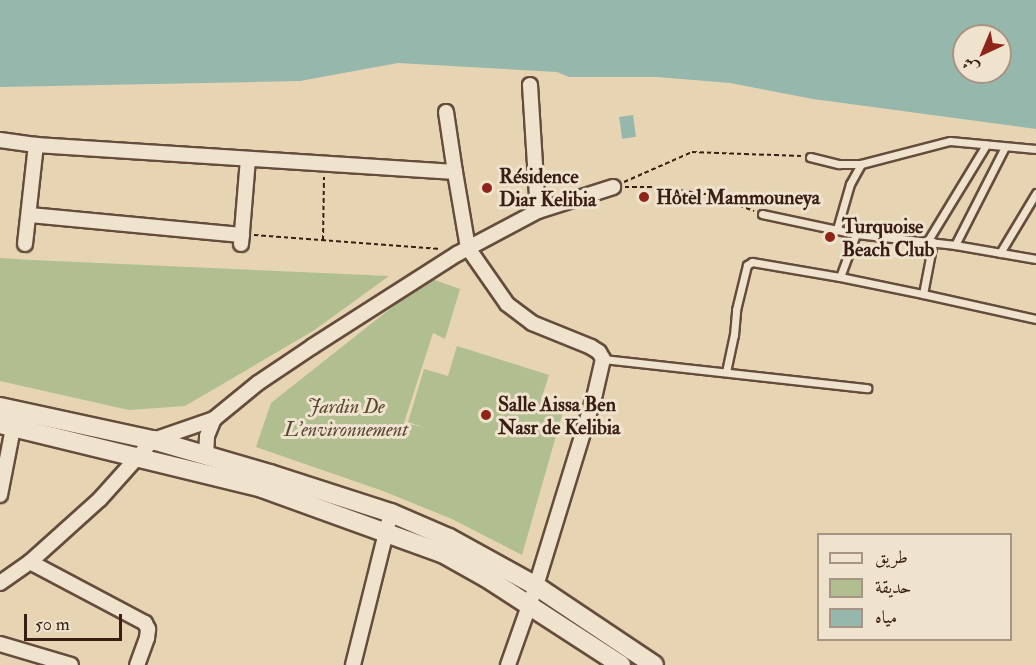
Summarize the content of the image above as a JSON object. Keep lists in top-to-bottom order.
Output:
{
  "parks": ["Jardin De L'environnement"],
  "places": [
    "Résidence Diar Kelibia",
    "Hôtel Mammouneya",
    "Turquoise Beach Club",
    "Salle Aissa Ben Nasr de Kelibia"
  ],
  "legend": ["طريق", "حديقة", "مياه"],
  "scale_bar": "50 m",
  "north": "bottom left"
}
